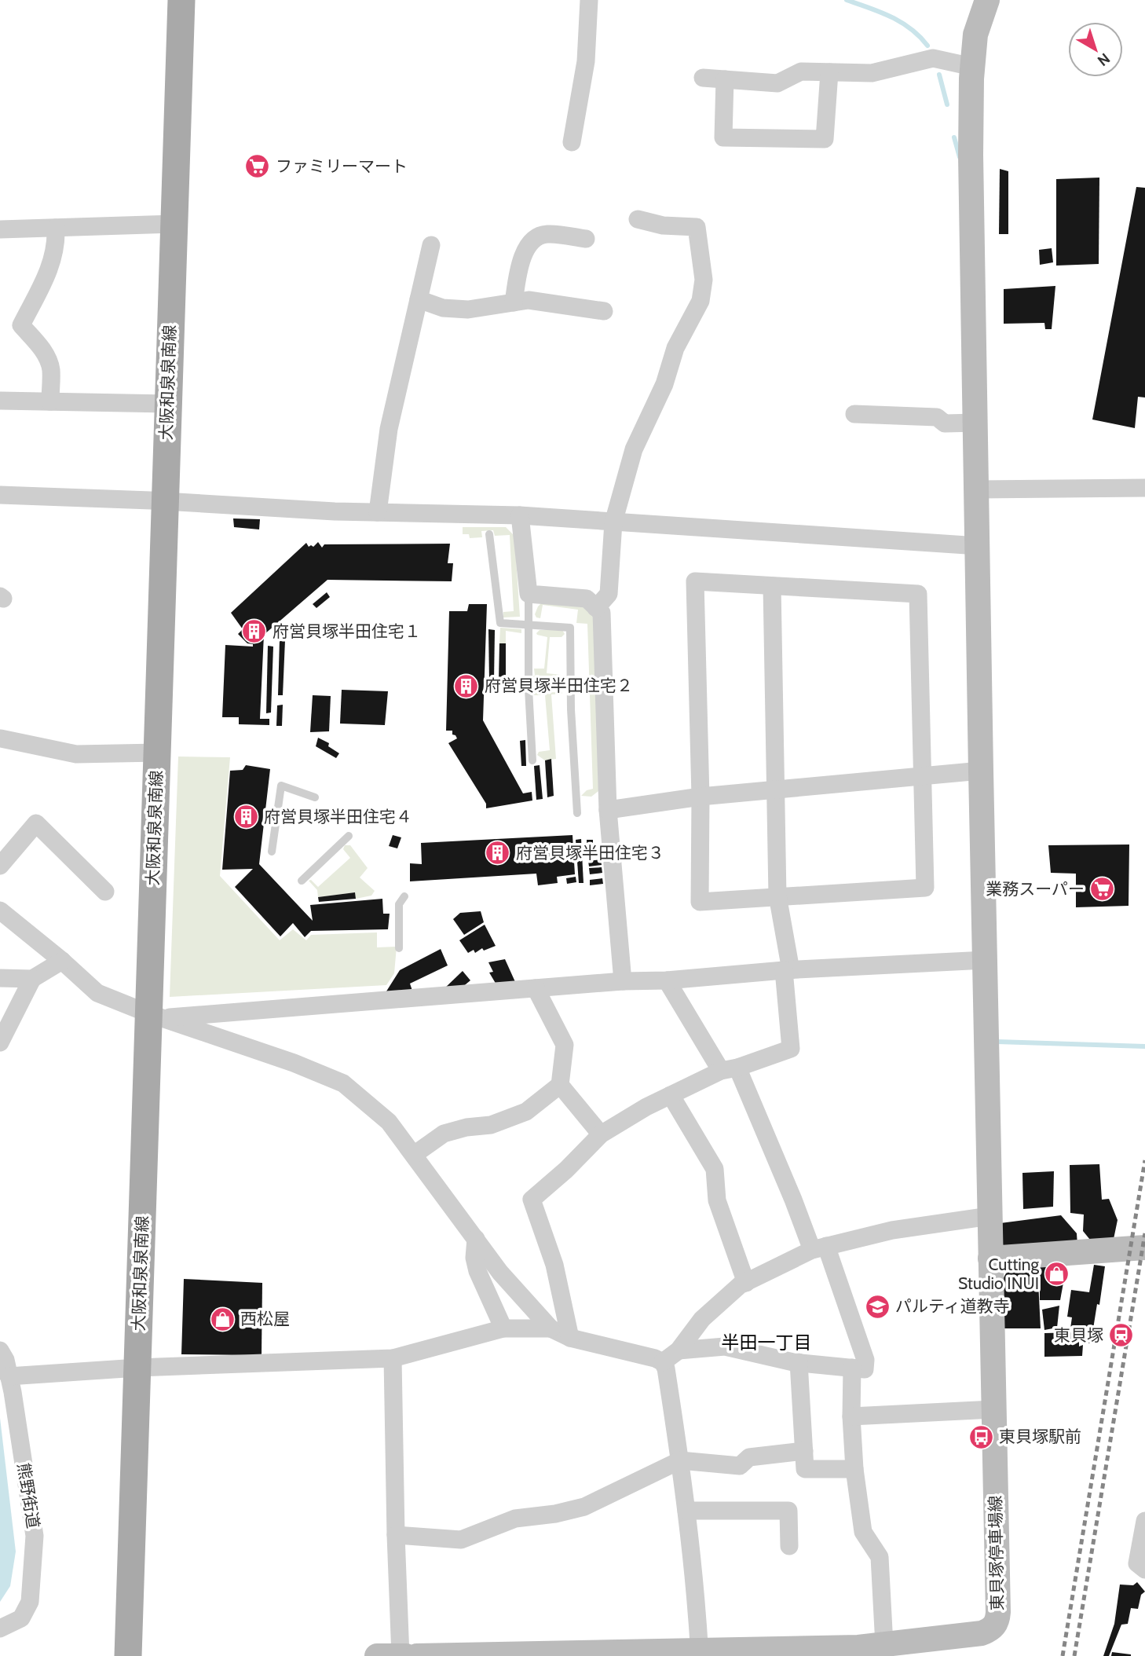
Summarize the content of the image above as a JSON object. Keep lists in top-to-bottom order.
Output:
{
  "streets": {
    "main road": ["大阪和泉泉南線"],
    "street": ["熊野街道", "東貝塚停車場線"]
  },
  "districts": ["半田一丁目"],
  "places": {
    "supermarket": ["ファミリーマート", "業務スーパー"],
    "building": [
      "府営貝塚半田住宅１",
      "府営貝塚半田住宅２",
      "府営貝塚半田住宅４",
      "府営貝塚半田住宅３"
    ],
    "shop": ["Cutting Studio INUI", "西松屋"],
    "school or university": ["パルティ道教寺"],
    "station": ["東貝塚"],
    "bus stop": ["東貝塚駅前"]
  },
  "north": "bottom right"
}
